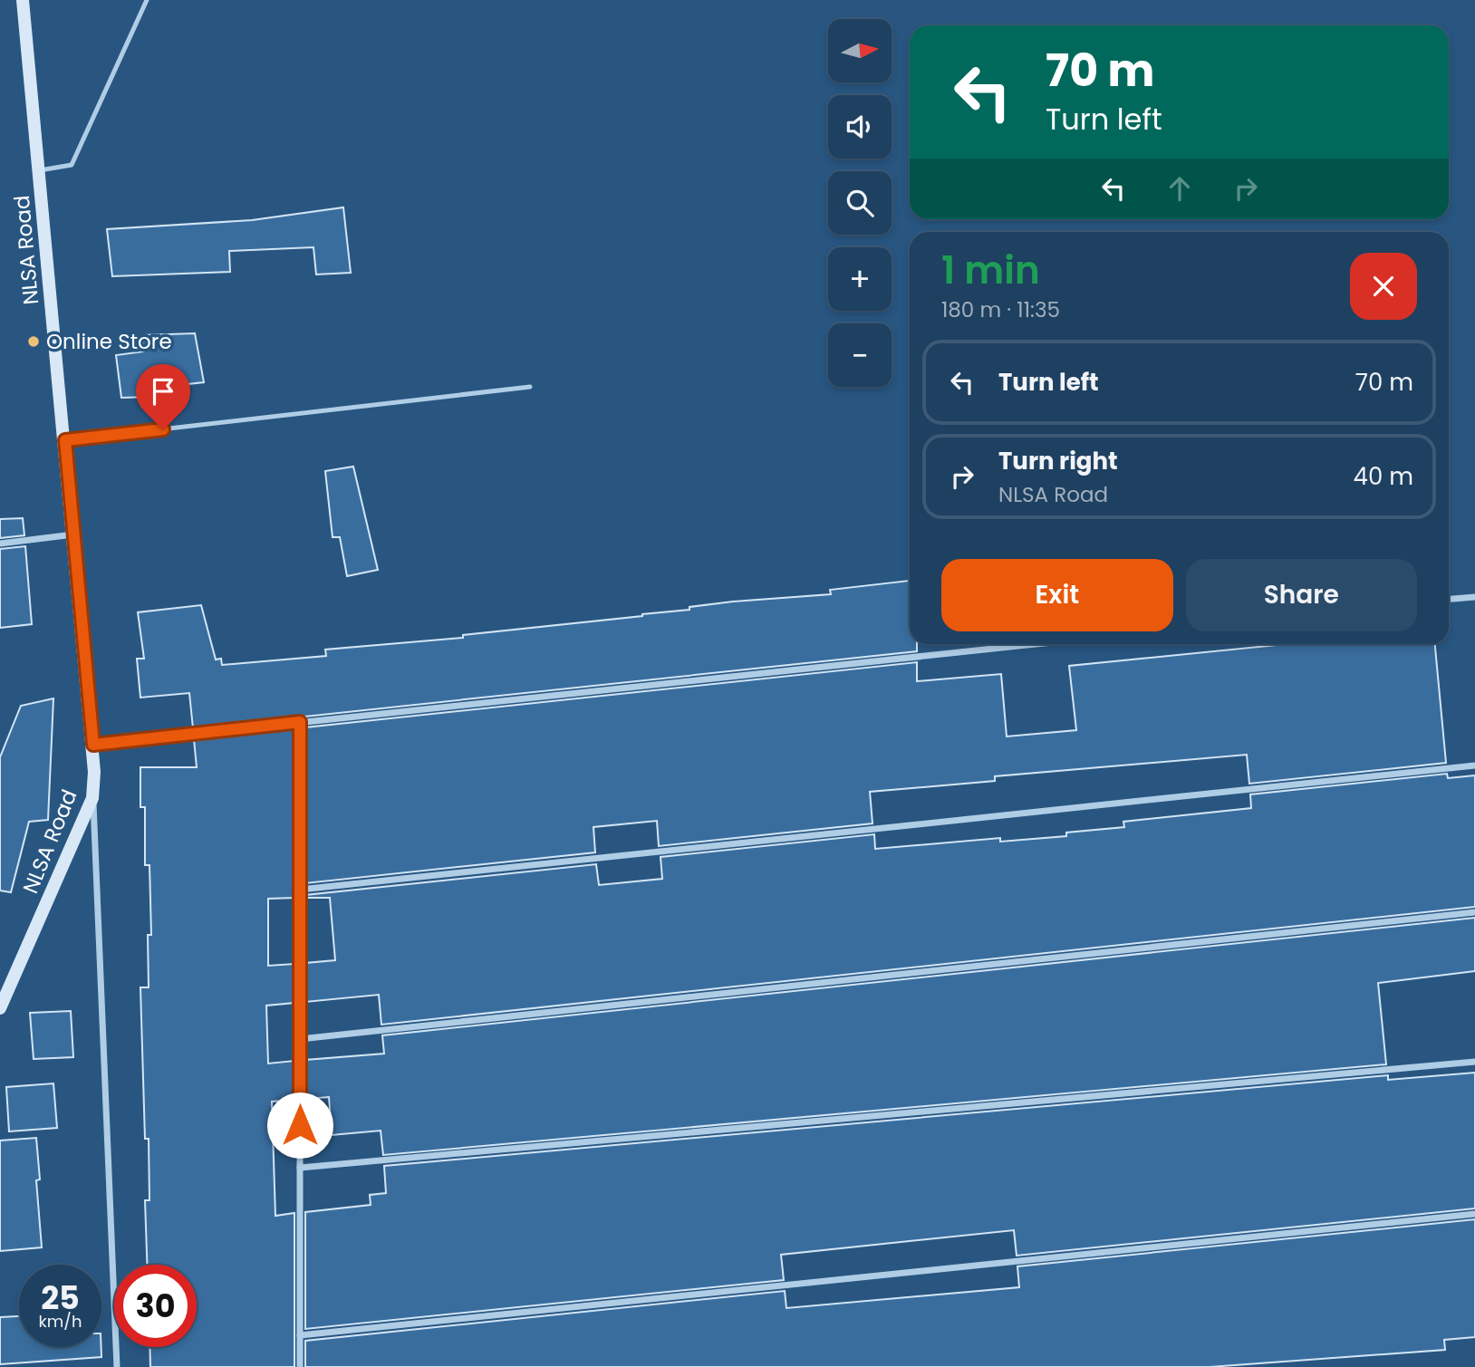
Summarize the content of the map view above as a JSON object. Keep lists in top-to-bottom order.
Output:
{
  "streets": {
    "main road": ["NLSA Road"]
  },
  "places": ["Online Store"],
  "north": "right",
  "page": {
    "map_buttons": ["+", "−"],
    "turn": ["70 m", "Turn left"],
    "heading": ["1 min", "180 m · 11:35"],
    "list": [
      {
        "name": "Turn left",
        "value": "70 m"
      },
      {
        "name": "Turn right",
        "note": "NLSA Road",
        "value": "40 m"
      }
    ],
    "buttons": ["Exit", "Share"],
    "speed": "25 km/h",
    "limit": "30"
  }
}
